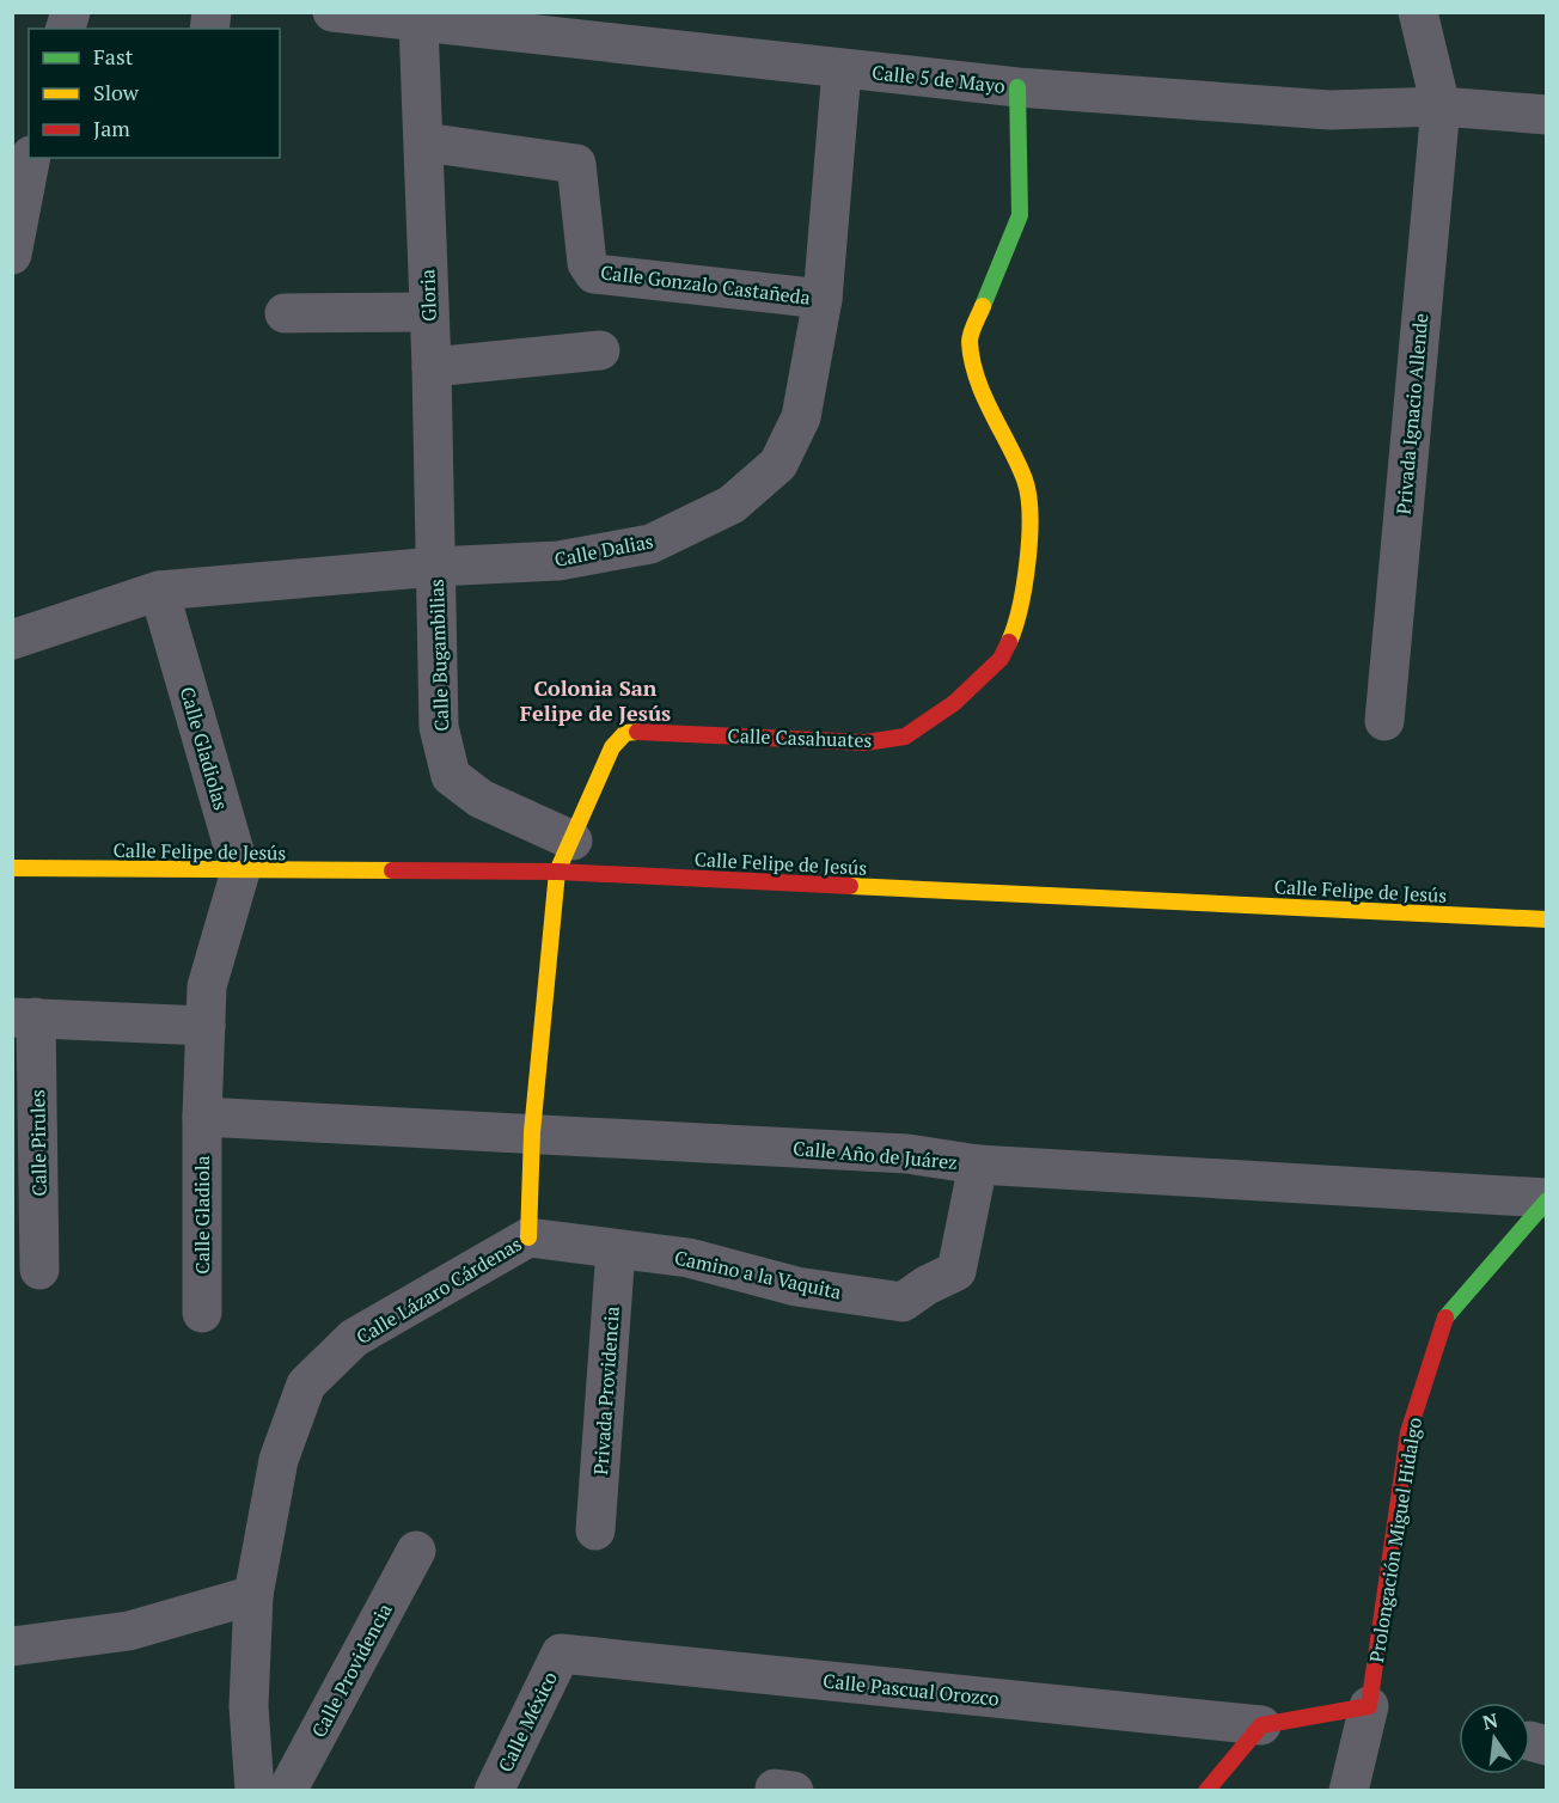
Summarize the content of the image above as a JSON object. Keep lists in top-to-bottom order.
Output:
{
  "streets": {
    "street": [
      "Calle 5 de Mayo",
      "Calle Gonzalo Castañeda",
      "Gloria",
      "Privada Ignacio Allende",
      "Calle Dalias",
      "Calle Bugambilias",
      "Calle Casahuates",
      "Calle Gladiolas",
      "Calle Felipe de Jesús",
      "Calle Pirules",
      "Calle Año de Juárez",
      "Calle Gladiola",
      "Camino a la Vaquita",
      "Calle Lázaro Cárdenas",
      "Privada Providencia",
      "Prolongación Miguel Hidalgo",
      "Calle Providencia",
      "Calle Pascual Orozco",
      "Calle México"
    ]
  },
  "crossings": [
    ["Calle 5 de Mayo", "Gloria"],
    ["Calle 5 de Mayo", "Privada Ignacio Allende"],
    ["Calle 5 de Mayo", "Calle Dalias"],
    ["Calle 5 de Mayo", "Calle Casahuates"],
    ["Calle Gonzalo Castañeda", "Gloria"],
    ["Calle Gonzalo Castañeda", "Calle Dalias"],
    ["Gloria", "Calle Dalias"],
    ["Gloria", "Calle Bugambilias"],
    ["Calle Dalias", "Calle Bugambilias"],
    ["Calle Dalias", "Calle Gladiolas"],
    ["Calle Bugambilias", "Calle Casahuates"],
    ["Calle Bugambilias", "Calle Felipe de Jesús"],
    ["Calle Casahuates", "Calle Felipe de Jesús"],
    ["Calle Casahuates", "Calle Año de Juárez"],
    ["Calle Casahuates", "Camino a la Vaquita"],
    ["Calle Casahuates", "Calle Lázaro Cárdenas"],
    ["Calle Gladiolas", "Calle Felipe de Jesús"],
    ["Calle Año de Juárez", "Calle Gladiola"],
    ["Calle Año de Juárez", "Camino a la Vaquita"],
    ["Calle Año de Juárez", "Prolongación Miguel Hidalgo"],
    ["Camino a la Vaquita", "Calle Lázaro Cárdenas"],
    ["Camino a la Vaquita", "Privada Providencia"],
    ["Calle Pascual Orozco", "Calle México"]
  ],
  "districts": ["Colonia San Felipe de Jesús"],
  "legend": ["Fast", "Slow", "Jam"],
  "north": "top"
}
